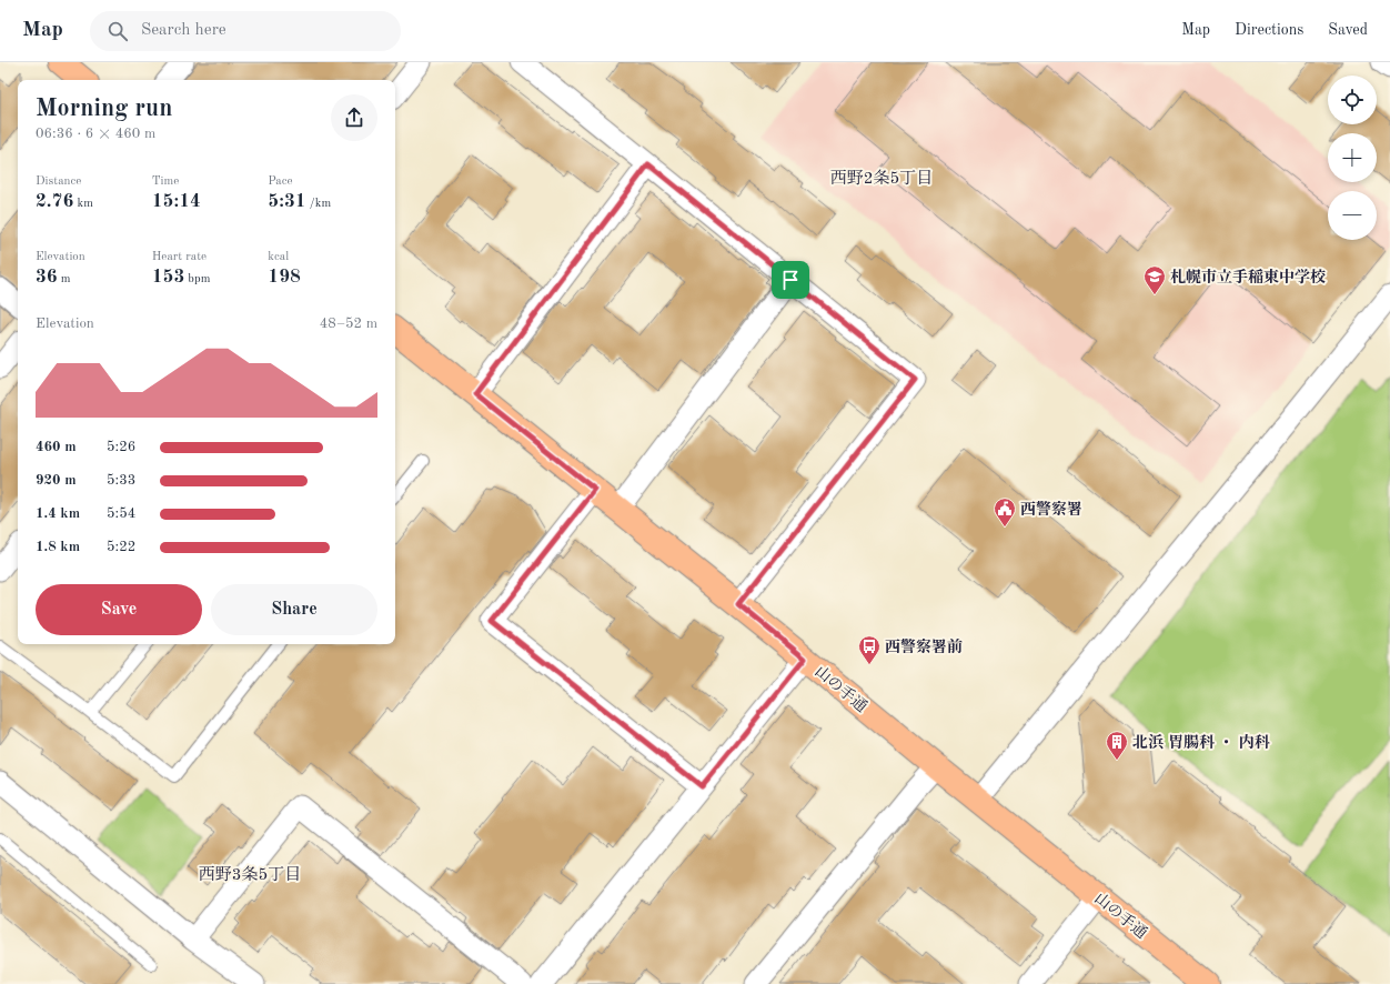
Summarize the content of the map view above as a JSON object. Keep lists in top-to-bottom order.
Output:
{
  "streets": {
    "main road": ["山の手通"]
  },
  "districts": ["西野2条5丁目", "西野3条5丁目"],
  "places": {
    "school or university": ["札幌市立手稲東中学校"],
    "public building": ["西警察署"],
    "bus stop": ["西警察署前"],
    "building": ["北浜 胃腸科 ・ 内科"]
  },
  "page": {
    "header": "Map",
    "search": "Search here",
    "nav": ["Map", "Directions", "Saved"],
    "map_buttons": ["+", "−"],
    "heading": ["Morning run", "06:36 · 6 × 460 m"],
    "stats": [
      ["Distance", "2.76 km"],
      ["Time", "15:14"],
      ["Pace", "5:31 /km"],
      ["Elevation", "36 m"],
      ["Heart rate", "153 bpm"],
      ["kcal", "198"]
    ],
    "chart": ["Elevation", "48–52 m"],
    "list": [
      {
        "name": "460 m",
        "note": "5:26"
      },
      {
        "name": "920 m",
        "note": "5:33"
      },
      {
        "name": "1.4 km",
        "note": "5:54"
      },
      {
        "name": "1.8 km",
        "note": "5:22"
      }
    ],
    "buttons": ["Save", "Share"]
  }
}
